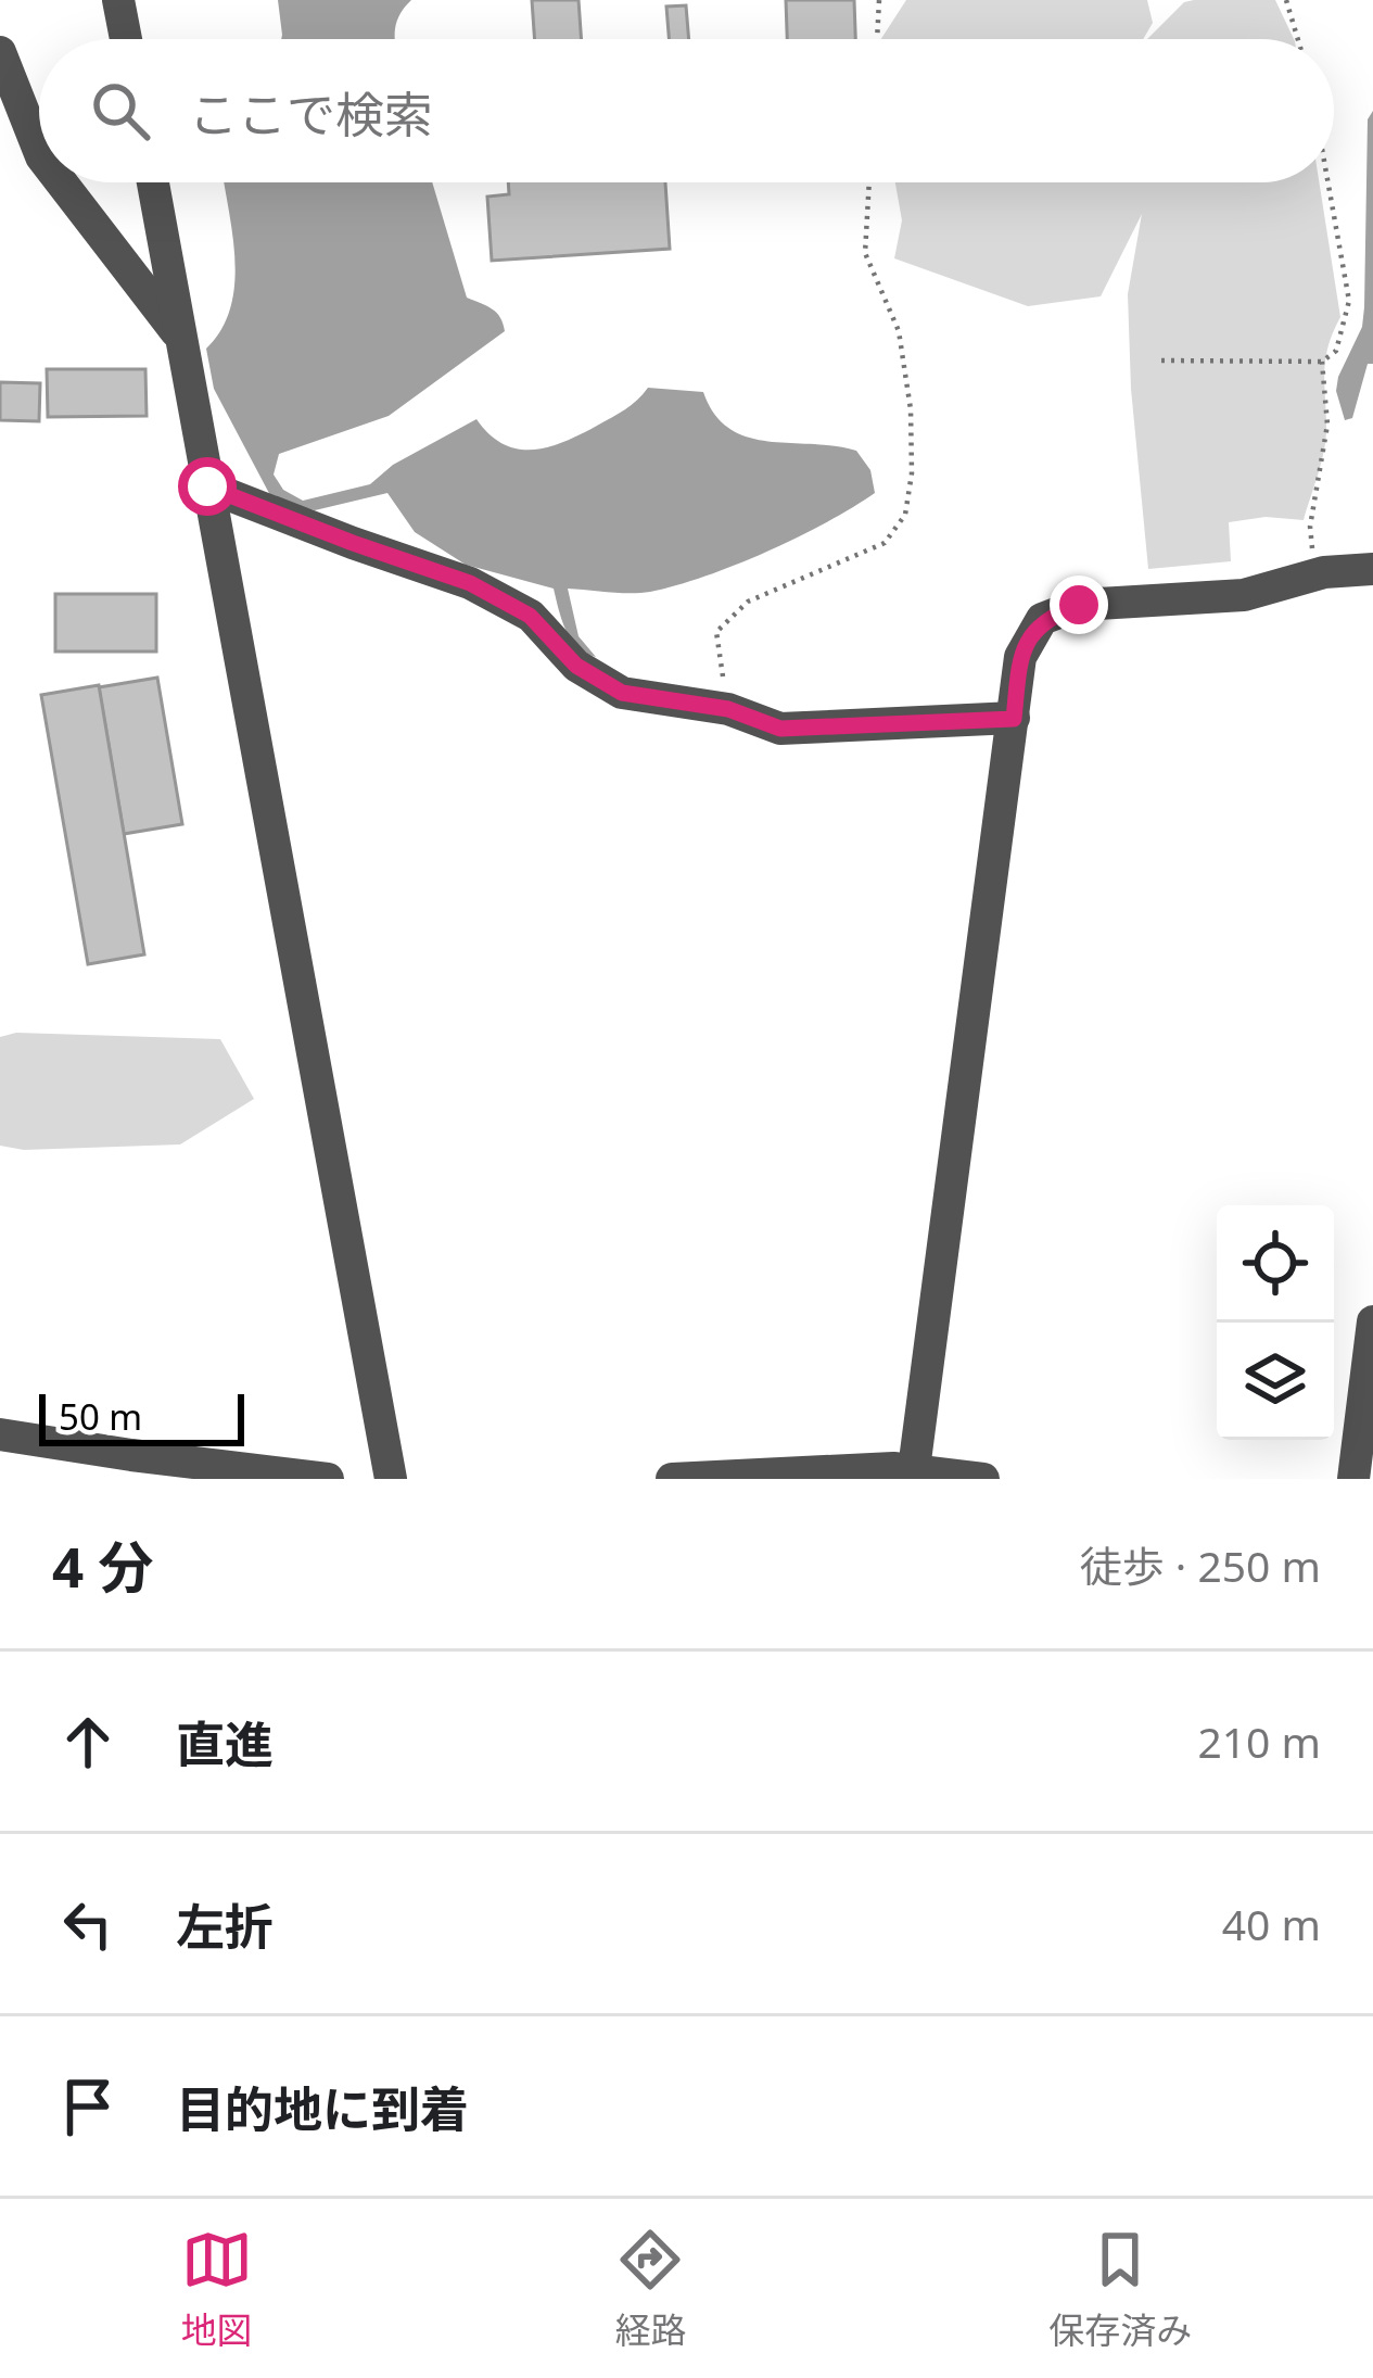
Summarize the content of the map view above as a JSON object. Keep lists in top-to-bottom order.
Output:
{
  "scale_bar": "50 m",
  "page": {
    "search": "ここで検索",
    "scale": "50 m",
    "heading": ["4 分", "徒歩 · 250 m"],
    "list": [
      ["直進", "210 m"],
      ["左折", "40 m"],
      "目的地に到着"
    ],
    "nav": ["地図", "経路", "保存済み"]
  }
}
